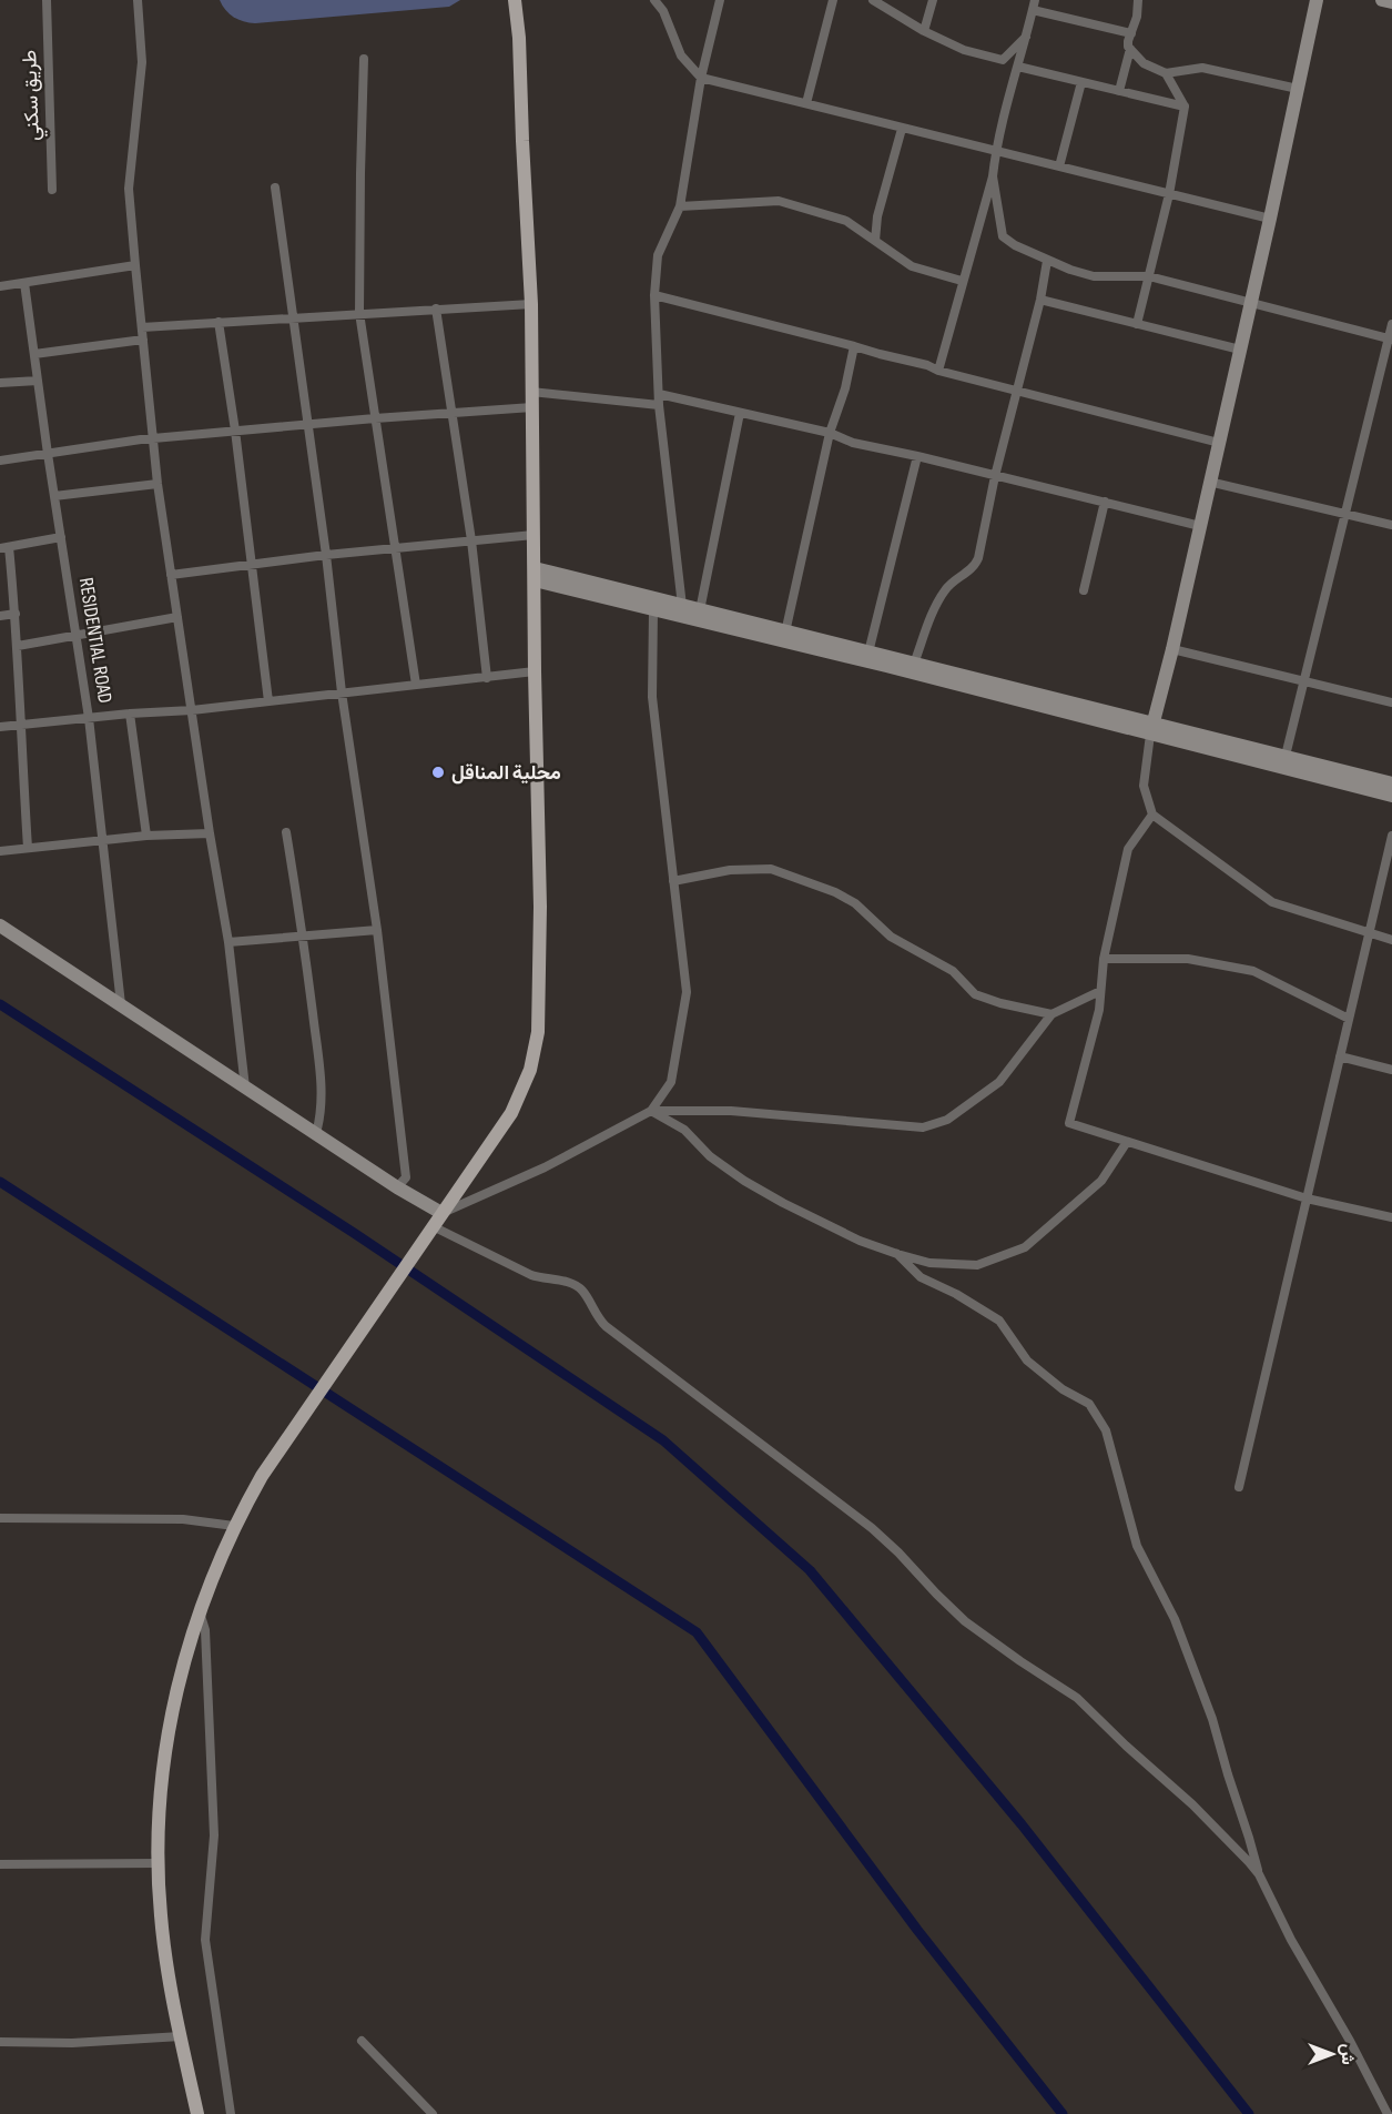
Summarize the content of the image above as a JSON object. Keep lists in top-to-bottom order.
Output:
{
  "streets": {
    "street": ["طريق سكني", "RESIDENTIAL ROAD"]
  },
  "places": ["محلية المناقل"],
  "north": "right"
}
